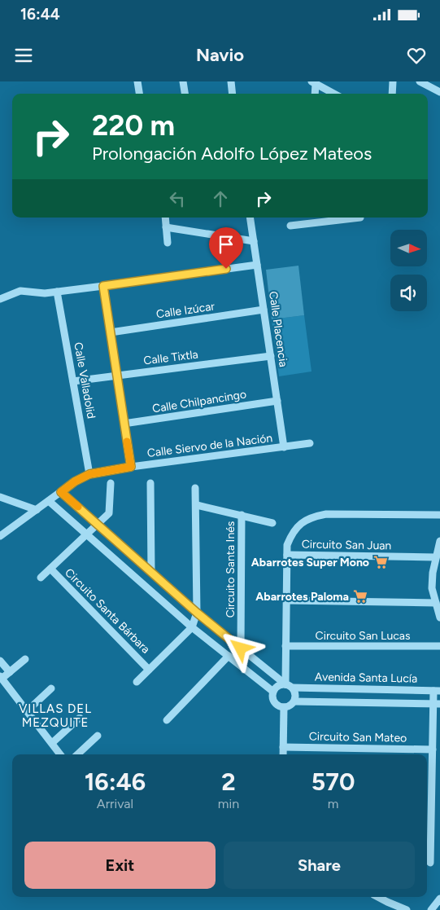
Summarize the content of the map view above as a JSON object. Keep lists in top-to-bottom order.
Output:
{
  "streets": {
    "street": [
      "Calle Izúcar",
      "Calle Placencia",
      "Calle Tixtla",
      "Calle Valladolid",
      "Calle Chilpancingo",
      "Calle Siervo de la Nación",
      "Circuito San Juan",
      "Circuito Santa Inés",
      "Circuito Santa Bárbara",
      "Circuito San Lucas",
      "Avenida Santa Lucía",
      "Circuito San Mateo"
    ]
  },
  "crossings": [
    ["Calle Izúcar", "Calle Placencia"],
    ["Calle Placencia", "Calle Tixtla"],
    ["Calle Placencia", "Calle Chilpancingo"],
    ["Calle Placencia", "Calle Siervo de la Nación"],
    ["Calle Tixtla", "Calle Valladolid"],
    ["Calle Valladolid", "Calle Siervo de la Nación"]
  ],
  "districts": ["VILLAS DEL MEZQUITE"],
  "places": {
    "supermarket": ["Abarrotes Super Mono", "Abarrotes Paloma"]
  },
  "north": "right",
  "page": {
    "status": "16:44",
    "header": "Navio",
    "turn": ["220 m", "Prolongación Adolfo López Mateos"],
    "eta": [
      "16:46",
      "Arrival",
      "2",
      "min",
      "570",
      "m"
    ],
    "buttons": ["Exit", "Share"]
  }
}
